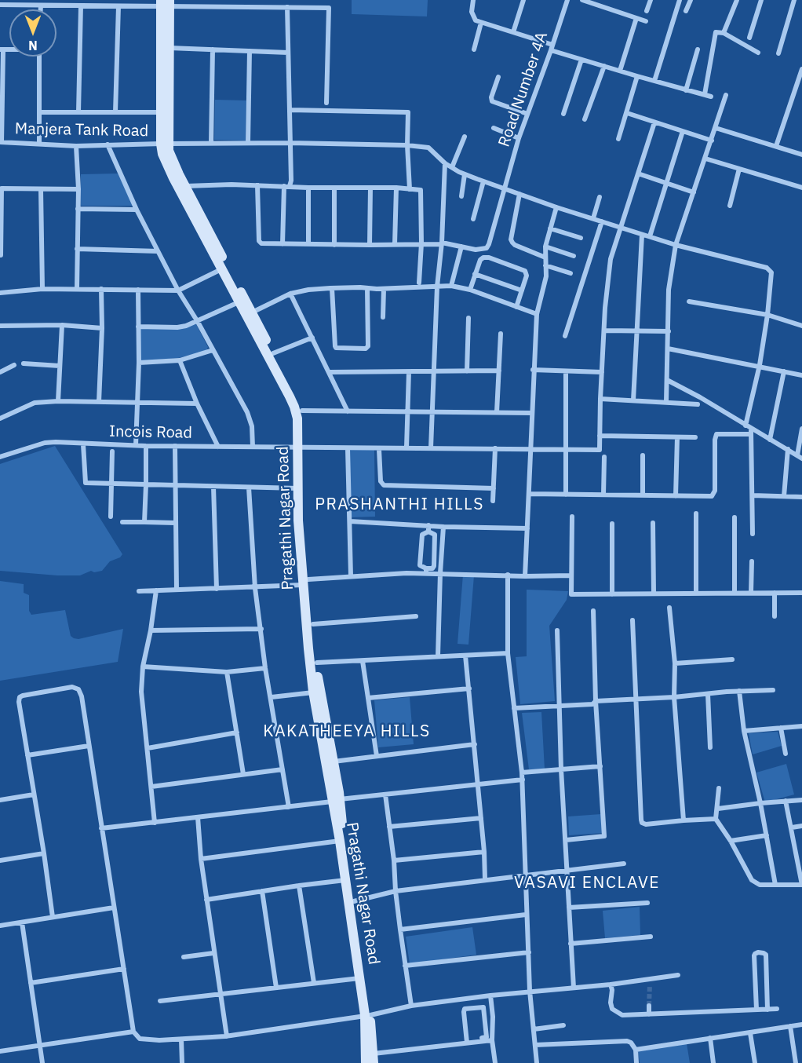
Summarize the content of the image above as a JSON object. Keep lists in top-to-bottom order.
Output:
{
  "streets": {
    "main road": ["Pragathi Nagar Road"],
    "street": ["Road Number 4A", "Manjera Tank Road", "Incois Road"]
  },
  "crossings": [
    ["Road Number 4A", "Manjera Tank Road"],
    ["Manjera Tank Road", "Pragathi Nagar Road"],
    ["Incois Road", "Pragathi Nagar Road"]
  ],
  "districts": ["PRASHANTHI HILLS", "KAKATHEEYA HILLS", "VASAVI ENCLAVE"],
  "north": "bottom"
}
